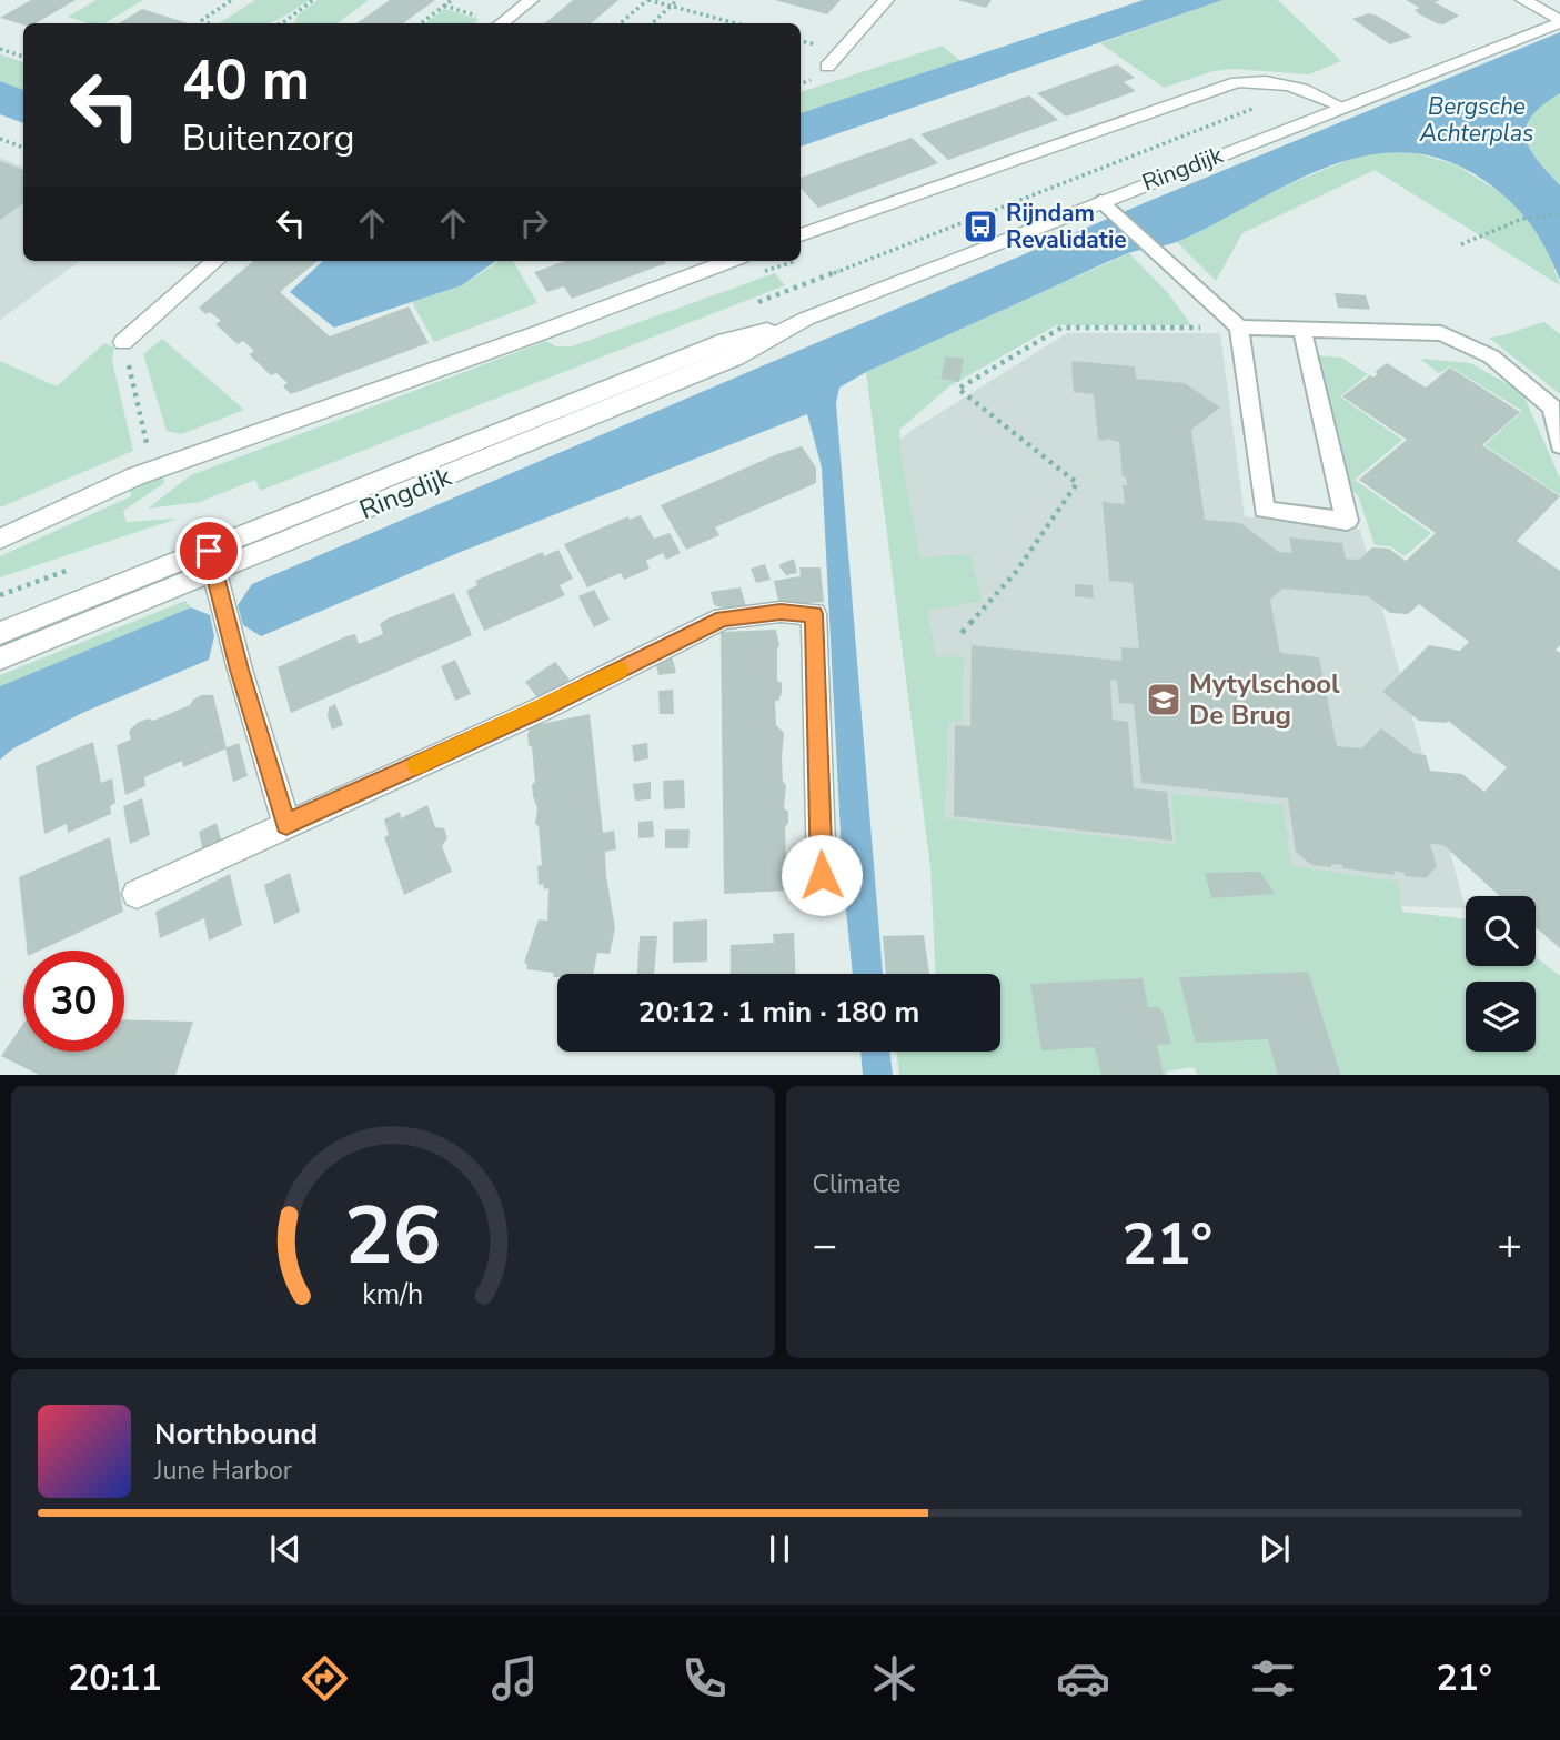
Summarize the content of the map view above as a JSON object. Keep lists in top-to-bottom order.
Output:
{
  "streets": {
    "street": ["Ringdijk"]
  },
  "water": ["Bergsche Achterplas"],
  "places": {
    "bus stop": ["Rijndam Revalidatie"],
    "school or university": ["Mytylschool De Brug"]
  },
  "page": {
    "turn": ["40 m", "Buitenzorg"],
    "limit": "30",
    "trip": "20:12 · 1 min · 180 m",
    "tile": "Climate",
    "heat": ["−", "21°", "+"],
    "song": ["Northbound", "June Harbor"],
    "tabs": ["20:11", "21°"],
    "gauge": ["26", "km/h"]
  }
}
